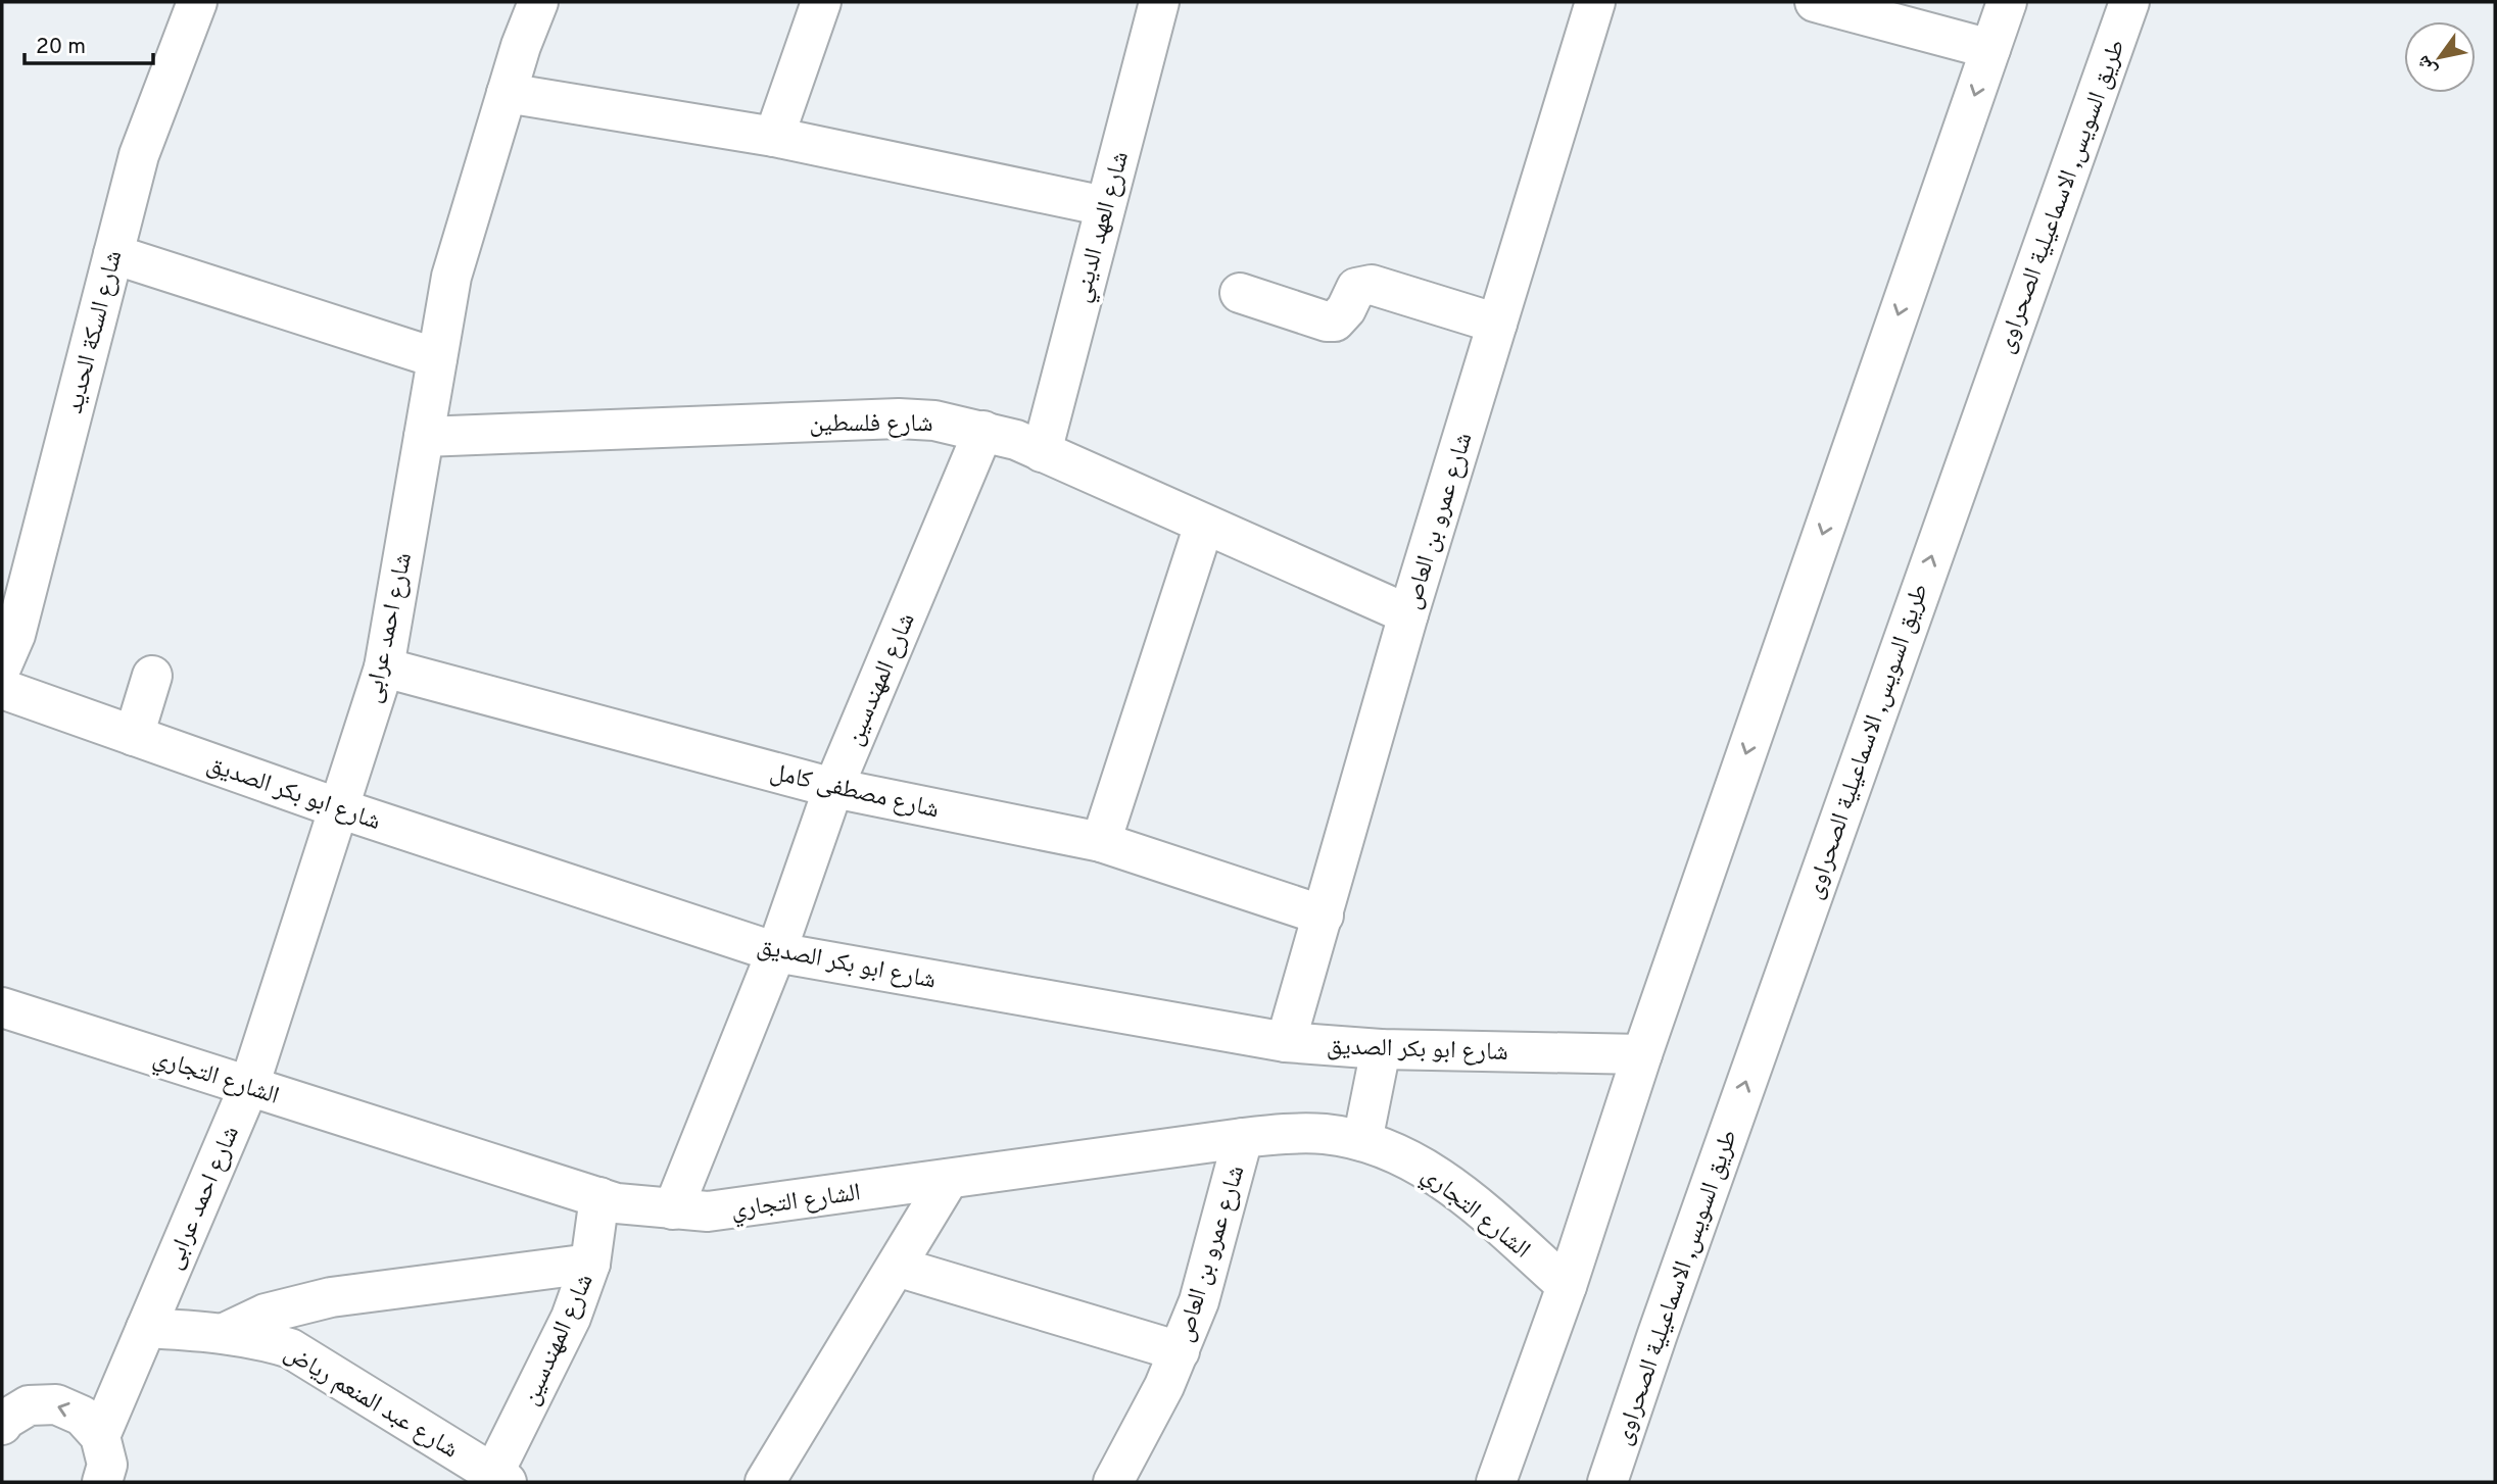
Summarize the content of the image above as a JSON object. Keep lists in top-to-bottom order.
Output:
{
  "streets": {
    "main road": [
      "طريق السويس, الاسماعيلية الصحراوى",
      "شارع العهد الديني",
      "شارع السكة الحديد",
      "شارع فلسطين",
      "شارع عمرو بن العاص",
      "شارع احمد عرابى",
      "شارع المهندسين",
      "شارع مصطفى كامل",
      "شارع ابو بكر الصديق",
      "الشارع التجاري",
      "شارع عبد المنعم رياض"
    ]
  },
  "crossings": [
    ["شارع العهد الديني", "شارع فلسطين"],
    ["شارع فلسطين", "شارع عمرو بن العاص"],
    ["شارع فلسطين", "شارع احمد عرابى"],
    ["شارع فلسطين", "شارع المهندسين"],
    ["شارع عمرو بن العاص", "شارع مصطفى كامل"],
    ["شارع عمرو بن العاص", "شارع ابو بكر الصديق"],
    ["شارع عمرو بن العاص", "الشارع التجاري"],
    ["شارع احمد عرابى", "شارع مصطفى كامل"],
    ["شارع احمد عرابى", "شارع ابو بكر الصديق"],
    ["شارع احمد عرابى", "الشارع التجاري"],
    ["شارع احمد عرابى", "شارع عبد المنعم رياض"],
    ["شارع المهندسين", "شارع مصطفى كامل"],
    ["شارع المهندسين", "شارع ابو بكر الصديق"],
    ["شارع المهندسين", "الشارع التجاري"],
    ["شارع المهندسين", "شارع عبد المنعم رياض"]
  ],
  "scale_bar": "20 m",
  "north": "bottom left"
}
